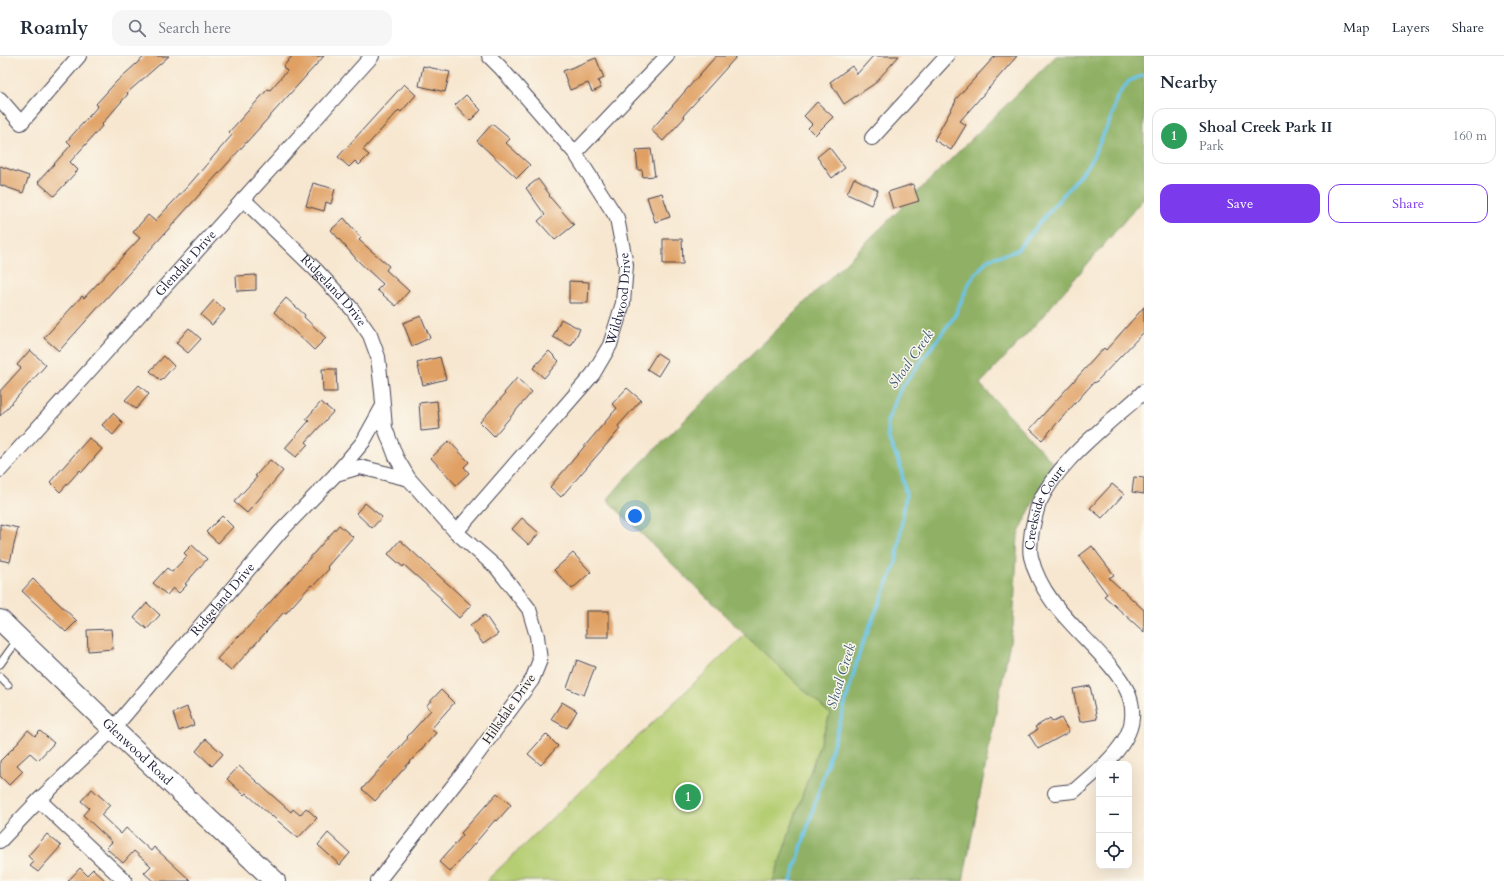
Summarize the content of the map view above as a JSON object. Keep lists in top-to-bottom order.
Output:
{
  "streets": {
    "main road": ["Glenwood Road"],
    "street": [
      "Glendale Drive",
      "Ridgeland Drive",
      "Wildwood Drive",
      "Creekside Court",
      "Hillsdale Drive"
    ]
  },
  "crossings": [
    ["Glendale Drive", "Ridgeland Drive"],
    ["Ridgeland Drive", "Hillsdale Drive"],
    ["Ridgeland Drive", "Glenwood Road"],
    ["Wildwood Drive", "Hillsdale Drive"]
  ],
  "water": ["Shoal Creek"],
  "page": {
    "header": "Roamly",
    "search": "Search here",
    "nav": ["Map", "Layers", "Share"],
    "heading": "Nearby",
    "list": [
      {
        "mark": "1",
        "name": "Shoal Creek Park II",
        "note": "Park",
        "value": "160 m"
      }
    ],
    "buttons": ["Save", "Share"],
    "map_buttons": ["+", "−"],
    "pins": "1"
  }
}
